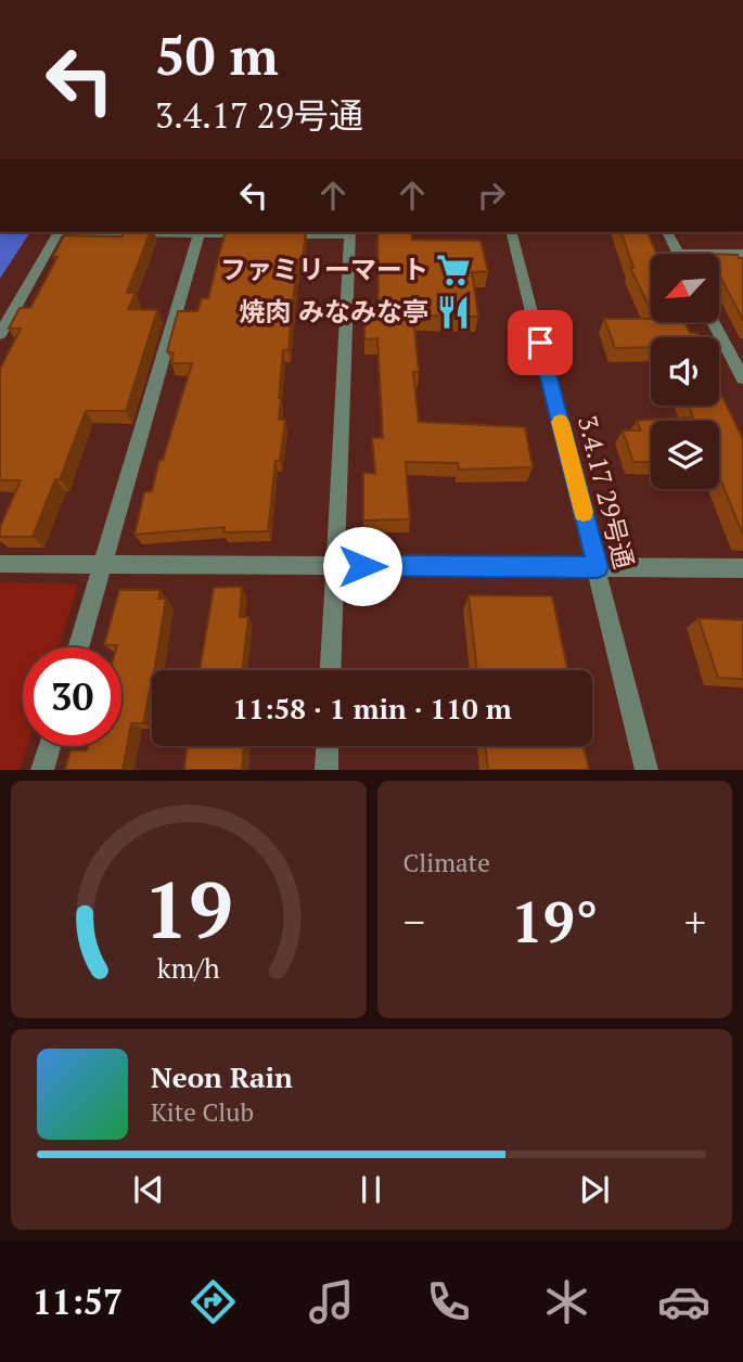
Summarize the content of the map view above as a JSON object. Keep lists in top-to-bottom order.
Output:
{
  "streets": {
    "street": ["3.4.17 29号通"]
  },
  "places": {
    "supermarket": ["ファミリーマート"],
    "restaurant": ["焼肉 みなみな亭"]
  },
  "north": "bottom left",
  "page": {
    "turn": ["50 m", "3.4.17 29号通"],
    "limit": "30",
    "trip": "11:58 · 1 min · 110 m",
    "tile": "Climate",
    "heat": ["−", "19°", "+"],
    "song": ["Neon Rain", "Kite Club"],
    "tabs": "11:57",
    "gauge": ["19", "km/h"]
  }
}
